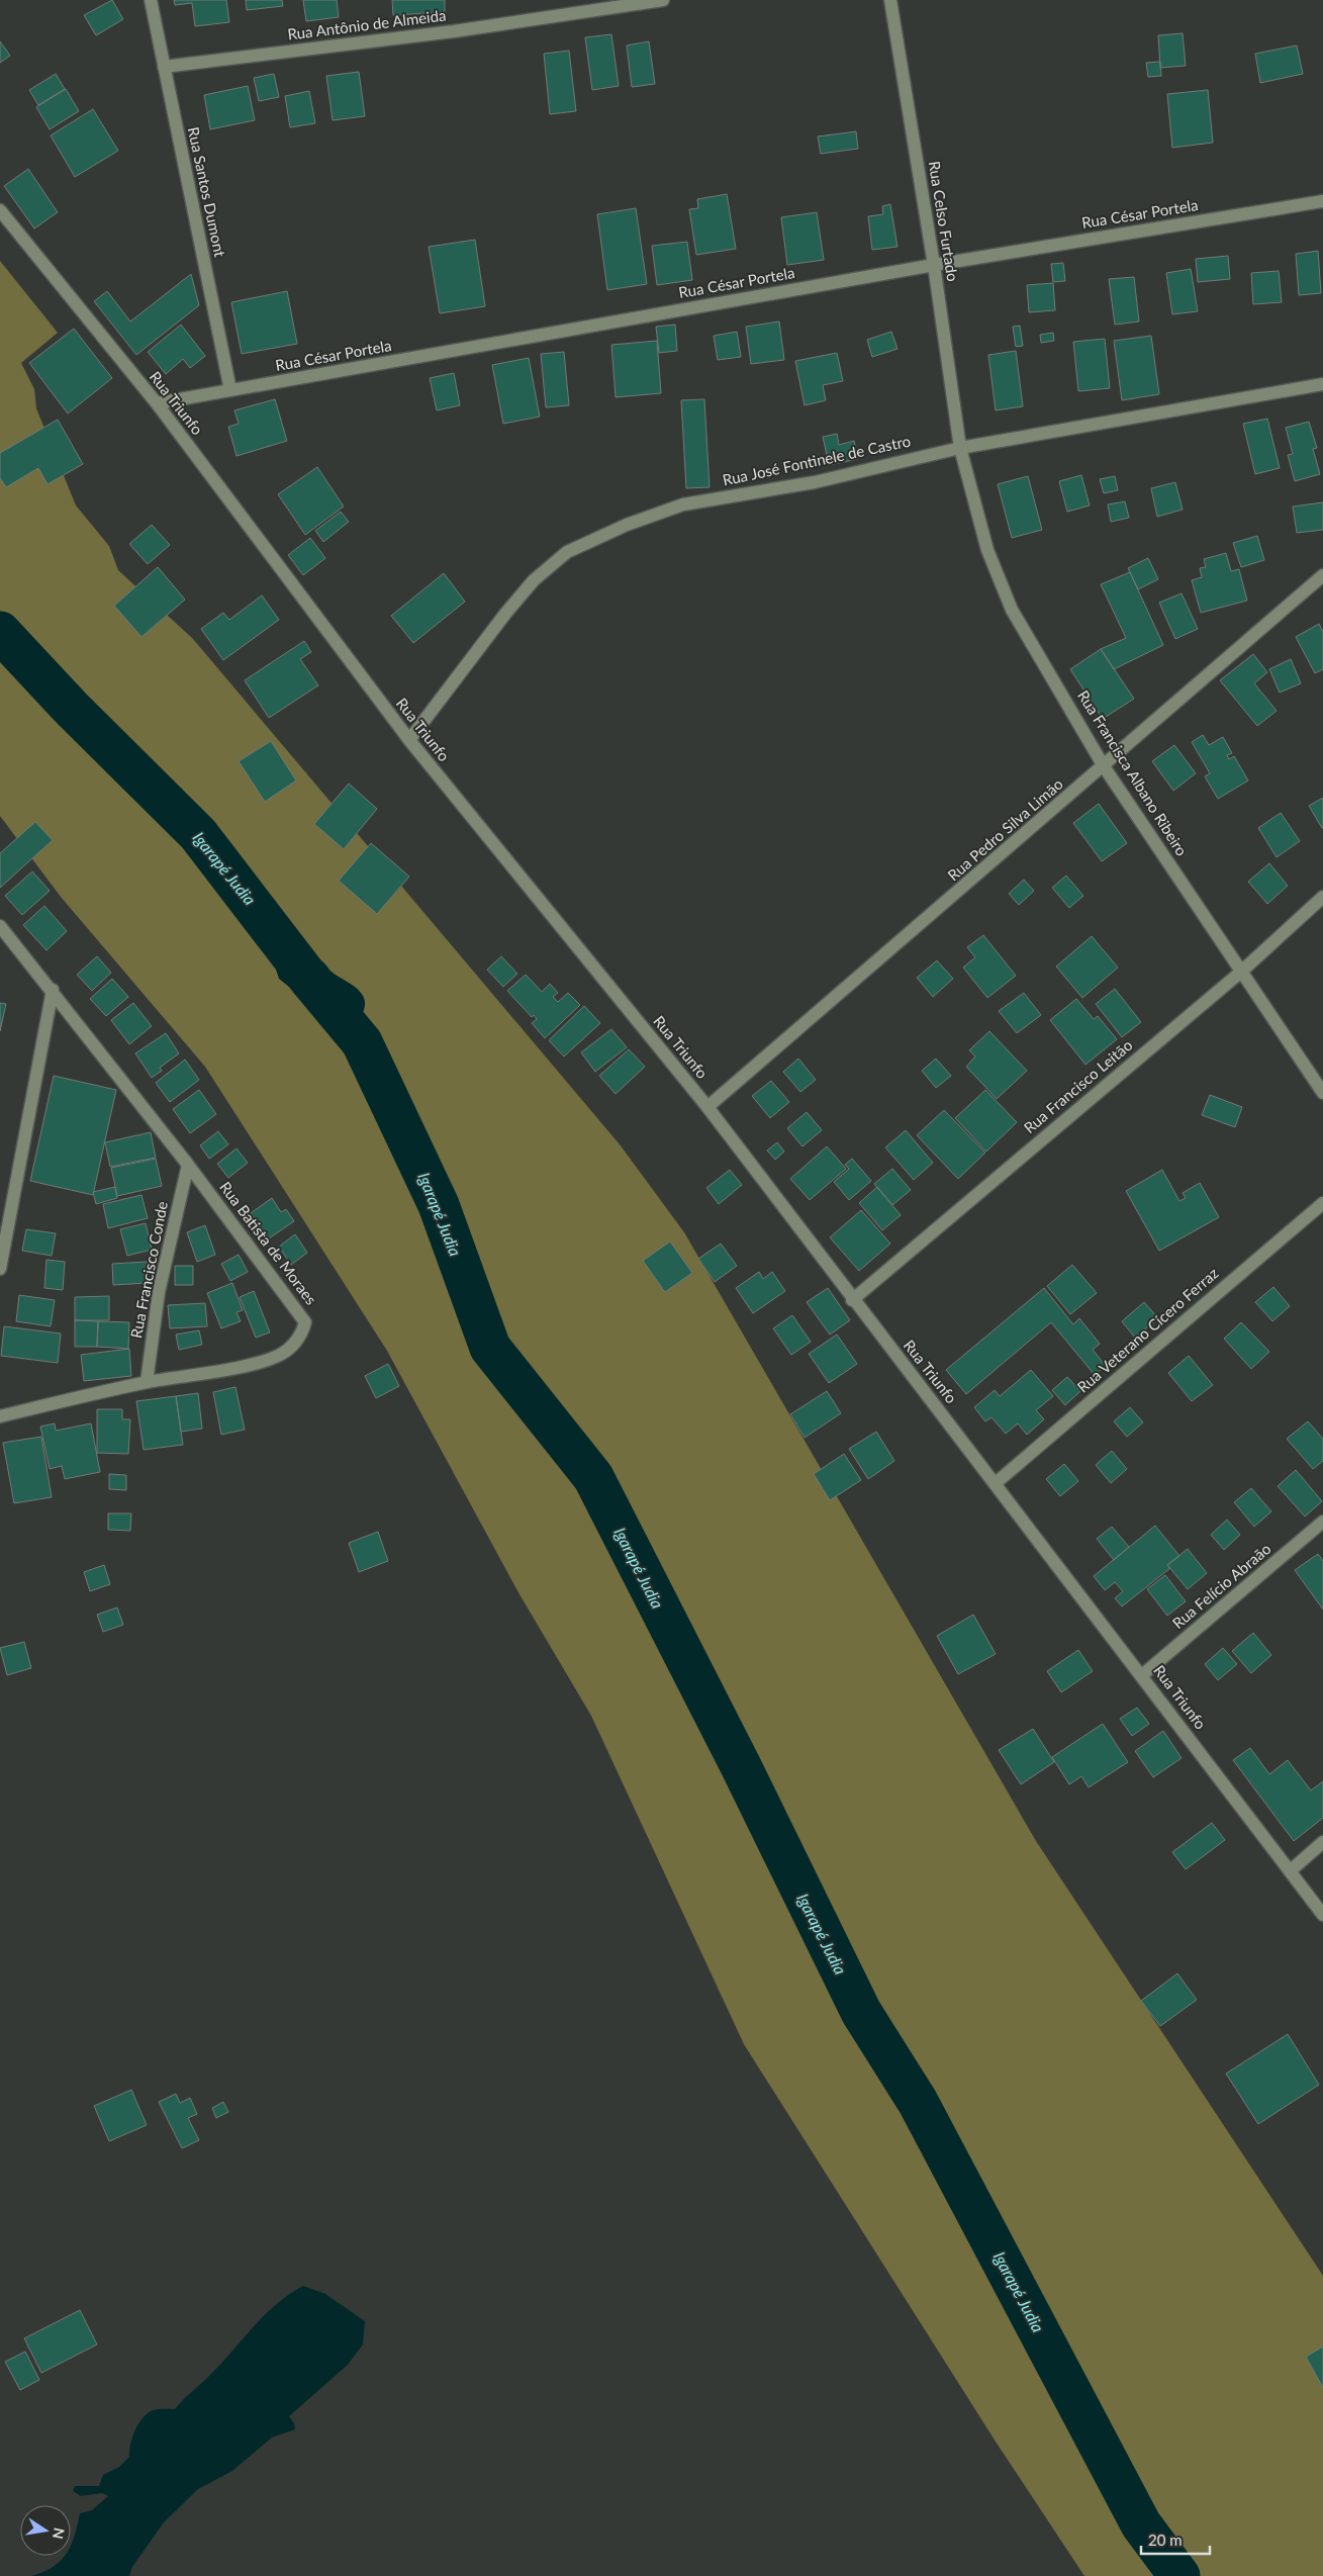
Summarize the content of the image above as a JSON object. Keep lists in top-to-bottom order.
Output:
{
  "streets": {
    "street": [
      "Rua Antônio de Almeida",
      "Rua Santos Dumont",
      "Rua César Portela",
      "Rua Celso Furtado",
      "Rua Triunfo",
      "Rua José Fontinele de Castro",
      "Rua Francisca Albano Ribeiro",
      "Rua Pedro Silva Limão",
      "Rua Francisco Leitão",
      "Rua Batista de Moraes",
      "Rua Francisco Conde",
      "Rua Veterano Cícero Ferraz",
      "Rua Felício Abraão"
    ]
  },
  "crossings": [
    ["Rua Antônio de Almeida", "Rua Santos Dumont"],
    ["Rua Santos Dumont", "Rua César Portela"],
    ["Rua César Portela", "Rua Celso Furtado"],
    ["Rua César Portela", "Rua Triunfo"],
    ["Rua Celso Furtado", "Rua José Fontinele de Castro"],
    ["Rua Celso Furtado", "Rua Francisca Albano Ribeiro"],
    ["Rua Triunfo", "Rua José Fontinele de Castro"],
    ["Rua Triunfo", "Rua Pedro Silva Limão"],
    ["Rua Triunfo", "Rua Francisco Leitão"],
    ["Rua Triunfo", "Rua Veterano Cícero Ferraz"],
    ["Rua Triunfo", "Rua Felício Abraão"],
    ["Rua José Fontinele de Castro", "Rua Francisca Albano Ribeiro"],
    ["Rua Francisca Albano Ribeiro", "Rua Pedro Silva Limão"],
    ["Rua Francisca Albano Ribeiro", "Rua Francisco Leitão"],
    ["Rua Batista de Moraes", "Rua Francisco Conde"]
  ],
  "water": ["Igarapé Judia"],
  "scale_bar": "20 m",
  "north": "right"
}
